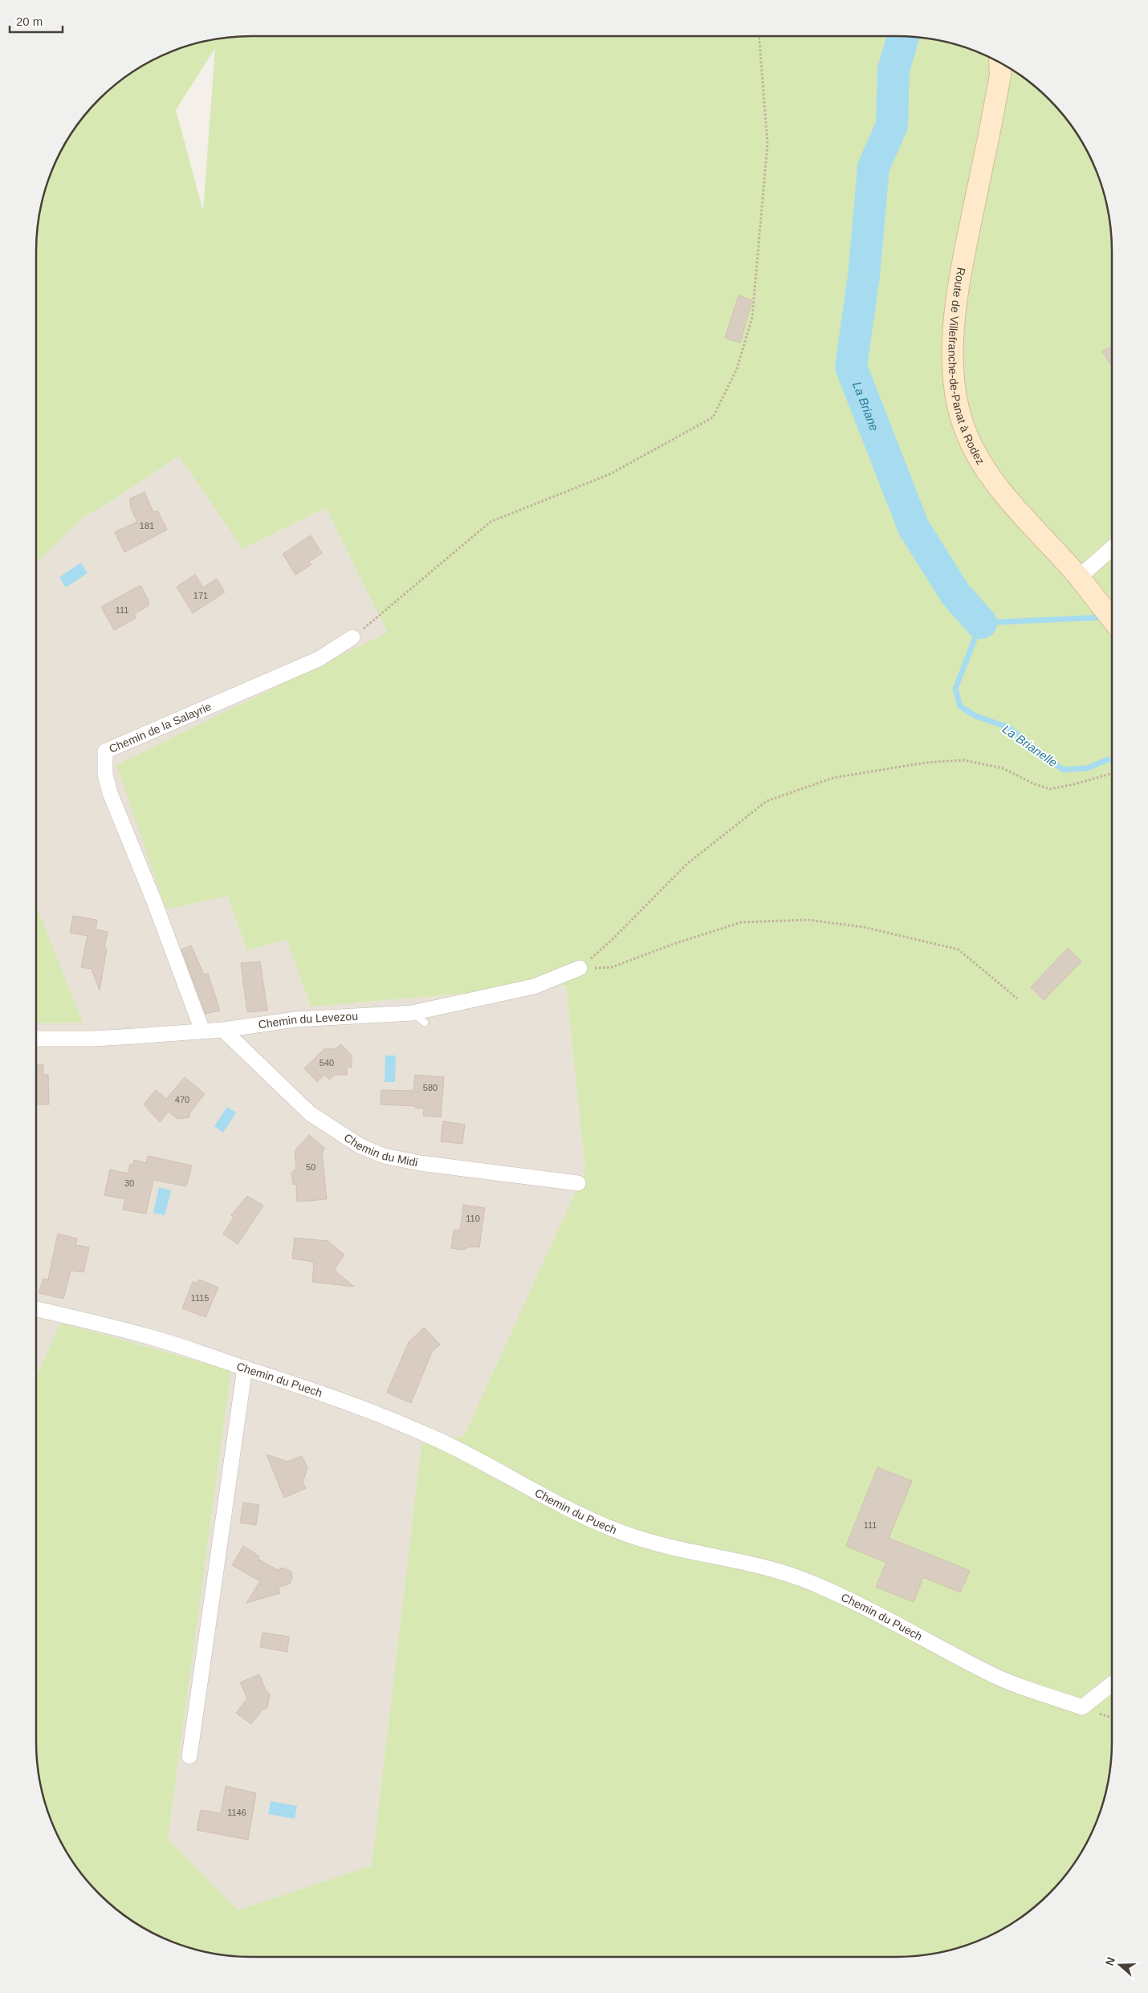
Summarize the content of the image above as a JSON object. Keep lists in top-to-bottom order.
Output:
{
  "streets": {
    "main road": ["Route de Villefranche-de-Panat à Rodez"],
    "street": [
      "Chemin de la Salayrie",
      "Chemin du Levezou",
      "Chemin du Midi",
      "Chemin du Puech"
    ]
  },
  "crossings": [
    ["Chemin de la Salayrie", "Chemin du Levezou"],
    ["Chemin du Levezou", "Chemin du Midi"]
  ],
  "water": ["La Briane", "La Brianelle"],
  "house_numbers": [
    "181",
    "171",
    "111",
    "540",
    "580",
    "470",
    "50",
    "30",
    "110",
    "1115",
    "111",
    "1146"
  ],
  "scale_bar": "20 m",
  "north": "left"
}
